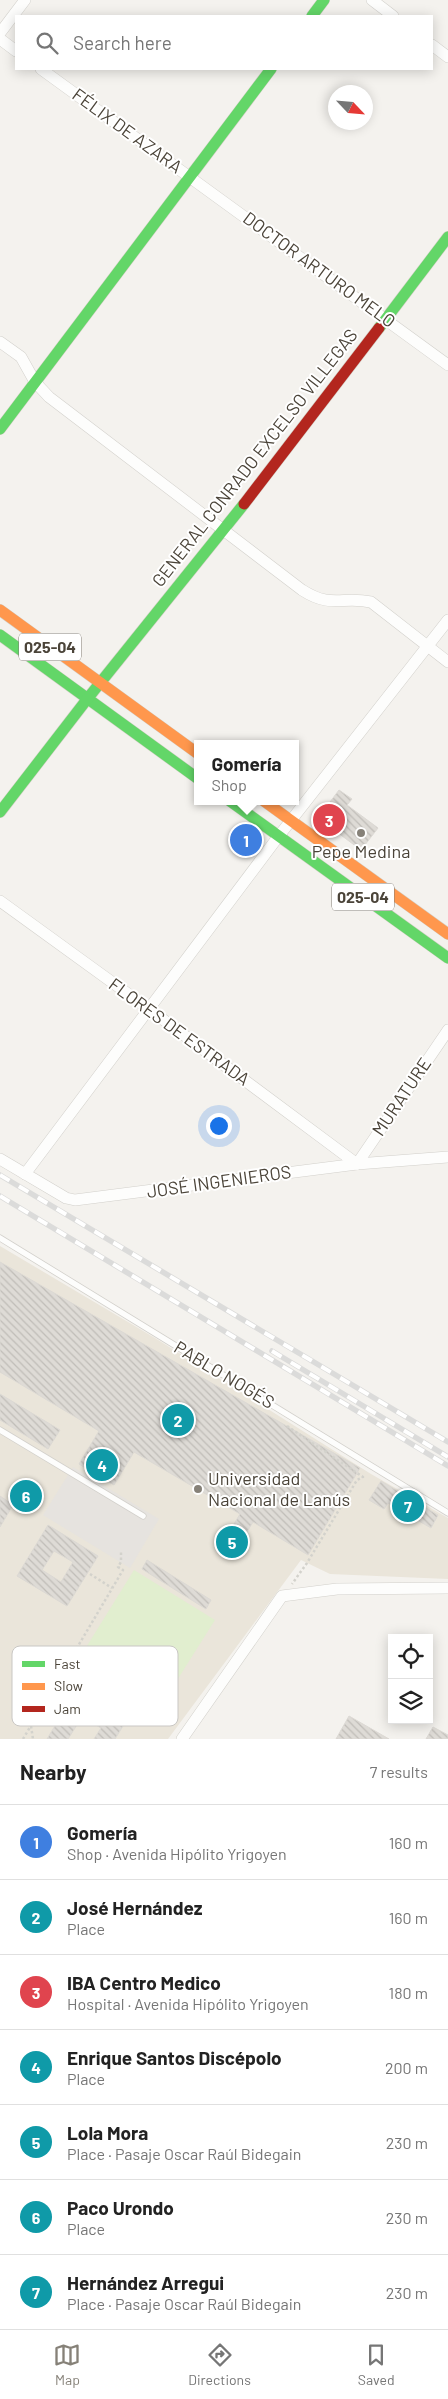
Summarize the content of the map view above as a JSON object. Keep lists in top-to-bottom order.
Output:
{
  "streets": {
    "main road": ["GENERAL CONRADO EXCELSO VILLEGAS", "025-04"],
    "street": [
      "FÉLIX DE AZARA",
      "DOCTOR ARTURO MELO",
      "FLORES DE ESTRADA",
      "MURATURE",
      "JOSÉ INGENIEROS"
    ],
    "lane": ["PABLO NOGÉS"]
  },
  "crossings": [
    ["FÉLIX DE AZARA", "DOCTOR ARTURO MELO"],
    ["DOCTOR ARTURO MELO", "GENERAL CONRADO EXCELSO VILLEGAS"],
    ["GENERAL CONRADO EXCELSO VILLEGAS", "025-04"],
    ["FLORES DE ESTRADA", "MURATURE"],
    ["FLORES DE ESTRADA", "JOSÉ INGENIEROS"],
    ["MURATURE", "JOSÉ INGENIEROS"]
  ],
  "places": ["Pepe Medina", "Universidad Nacional de Lanús"],
  "legend": ["Fast", "Slow", "Jam"],
  "north": "bottom right",
  "page": {
    "search": "Search here",
    "popup": ["Gomería", "Shop"],
    "pins": [
      "3",
      "1",
      "2",
      "4",
      "6",
      "7",
      "5"
    ],
    "heading": ["Nearby", "7 results"],
    "list": [
      {
        "mark": "1",
        "name": "Gomería",
        "note": "Shop · Avenida Hipólito Yrigoyen",
        "value": "160 m"
      },
      {
        "mark": "2",
        "name": "José Hernández",
        "note": "Place",
        "value": "160 m"
      },
      {
        "mark": "3",
        "name": "IBA Centro Medico",
        "note": "Hospital · Avenida Hipólito Yrigoyen",
        "value": "180 m"
      },
      {
        "mark": "4",
        "name": "Enrique Santos Discépolo",
        "note": "Place",
        "value": "200 m"
      },
      {
        "mark": "5",
        "name": "Lola Mora",
        "note": "Place · Pasaje Oscar Raúl Bidegain",
        "value": "230 m"
      },
      {
        "mark": "6",
        "name": "Paco Urondo",
        "note": "Place",
        "value": "230 m"
      },
      {
        "mark": "7",
        "name": "Hernández Arregui",
        "note": "Place · Pasaje Oscar Raúl Bidegain",
        "value": "230 m"
      }
    ],
    "nav": ["Map", "Directions", "Saved"]
  }
}
